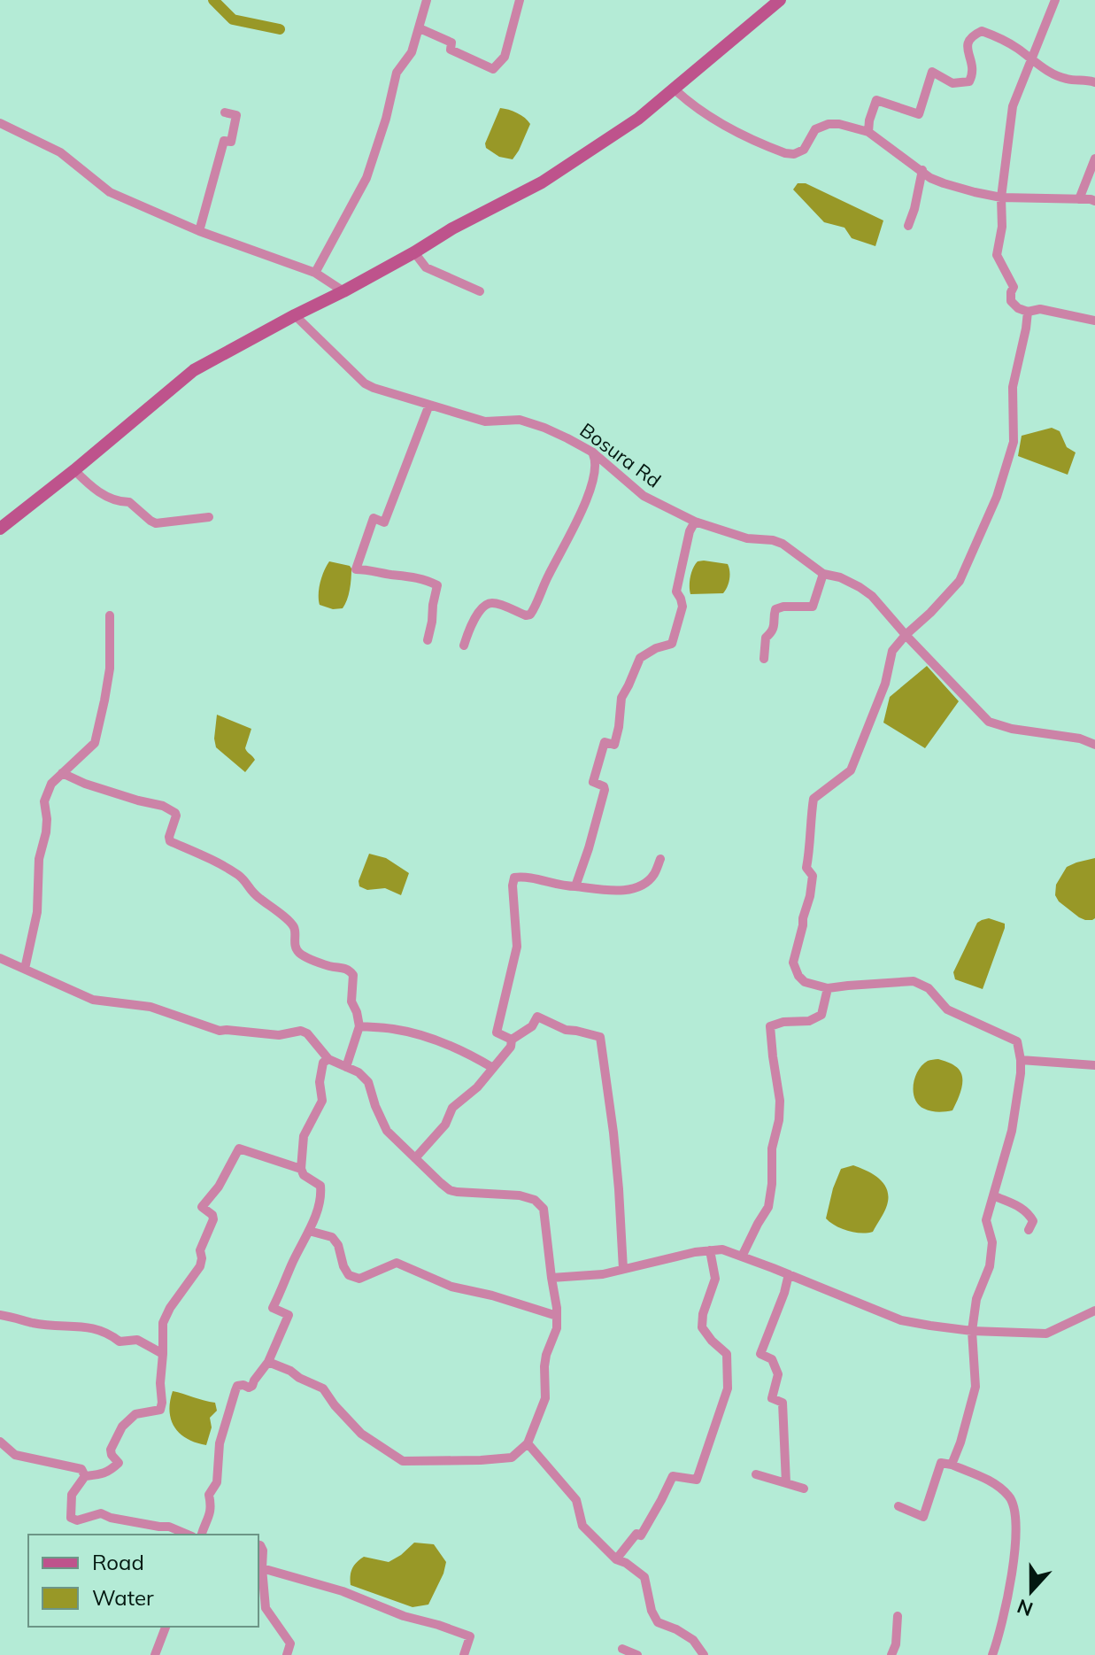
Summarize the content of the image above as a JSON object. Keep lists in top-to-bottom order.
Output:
{
  "streets": {
    "street": ["Bosura Rd"]
  },
  "legend": ["Road", "Water"],
  "north": "bottom"
}
